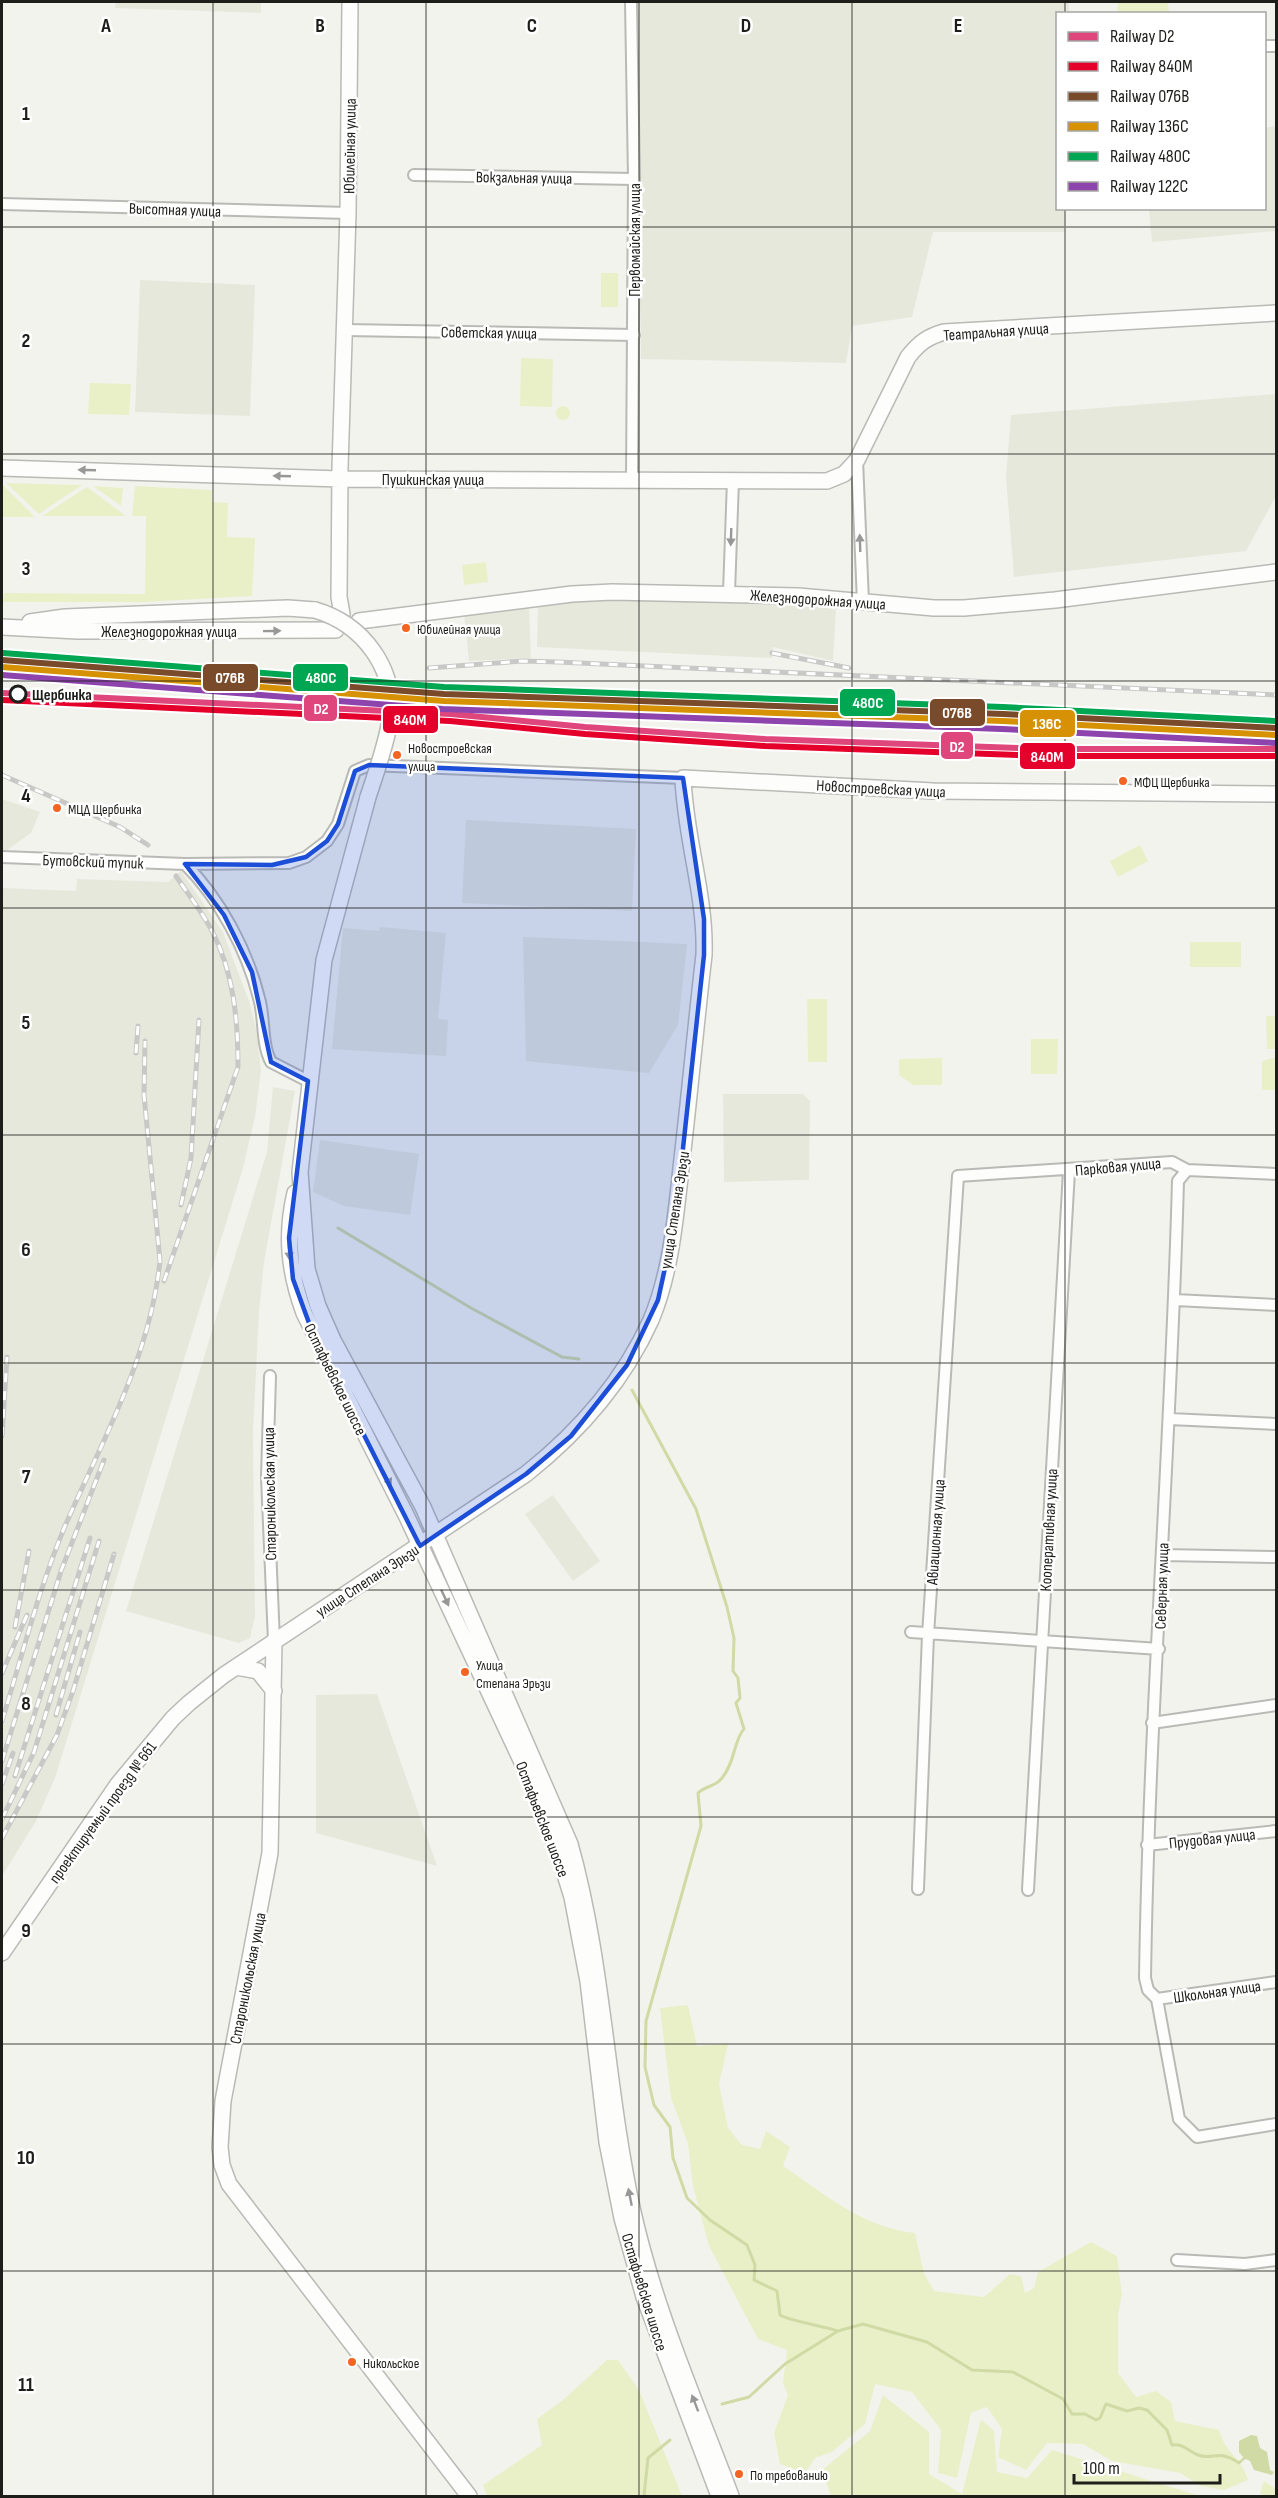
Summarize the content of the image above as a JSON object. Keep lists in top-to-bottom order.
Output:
{
  "streets": {
    "main road": [
      "Юбилейная улица",
      "Театральная улица",
      "Пушкинская улица",
      "Железнодорожная улица",
      "Новостроевская улица",
      "улица Степана Эрьзи",
      "Остафьевское шоссе",
      "Староникольская улица",
      "проектируемый проезд № 661"
    ],
    "street": [
      "Вокзальная улица",
      "Высотная улица",
      "Первомайская улица",
      "Советская улица",
      "Бутовский тупик",
      "Парковая улица",
      "Кооперативная улица",
      "Авиационная улица",
      "Северная улица",
      "Прудовая улица",
      "Школьная улица"
    ]
  },
  "crossings": [
    ["Юбилейная улица", "Высотная улица"],
    ["Юбилейная улица", "Советская улица"],
    ["Юбилейная улица", "Пушкинская улица"],
    ["Юбилейная улица", "Железнодорожная улица"],
    ["Вокзальная улица", "Первомайская улица"],
    ["Первомайская улица", "Советская улица"],
    ["Первомайская улица", "Пушкинская улица"],
    ["Театральная улица", "Пушкинская улица"],
    ["Театральная улица", "Железнодорожная улица"],
    ["Железнодорожная улица", "Остафьевское шоссе"],
    ["Новостроевская улица", "Бутовский тупик"],
    ["Новостроевская улица", "улица Степана Эрьзи"],
    ["Парковая улица", "Кооперативная улица"],
    ["Парковая улица", "Авиационная улица"],
    ["Парковая улица", "Северная улица"],
    ["улица Степана Эрьзи", "Остафьевское шоссе"],
    ["улица Степана Эрьзи", "Староникольская улица"],
    ["улица Степана Эрьзи", "проектируемый проезд № 661"],
    ["Староникольская улица", "проектируемый проезд № 661"],
    ["Северная улица", "Прудовая улица"],
    ["Северная улица", "Школьная улица"]
  ],
  "one_way": ["Пушкинская улица"],
  "places": [
    "Юбилейная улица",
    "Щербинка",
    "Новостроевская улица",
    "МФЦ Щербинка",
    "МЦД Щербинка",
    "Улица Степана Эрьзи",
    "Никольское",
    "По требованию"
  ],
  "lines": [
    "rail line 480С",
    "rail line 076В",
    "rail line 136С",
    "rail line 122С",
    "rail line D2",
    "rail line 840М"
  ],
  "legend": [
    "Railway D2",
    "Railway 840М",
    "Railway 076В",
    "Railway 136С",
    "Railway 480С",
    "Railway 122С"
  ],
  "scale_bar": "100 m",
  "grid": {
    "columns": [
      "A",
      "B",
      "C",
      "D",
      "E"
    ],
    "rows": [
      "1",
      "2",
      "3",
      "4",
      "5",
      "6",
      "7",
      "8",
      "9",
      "10",
      "11"
    ]
  }
}
